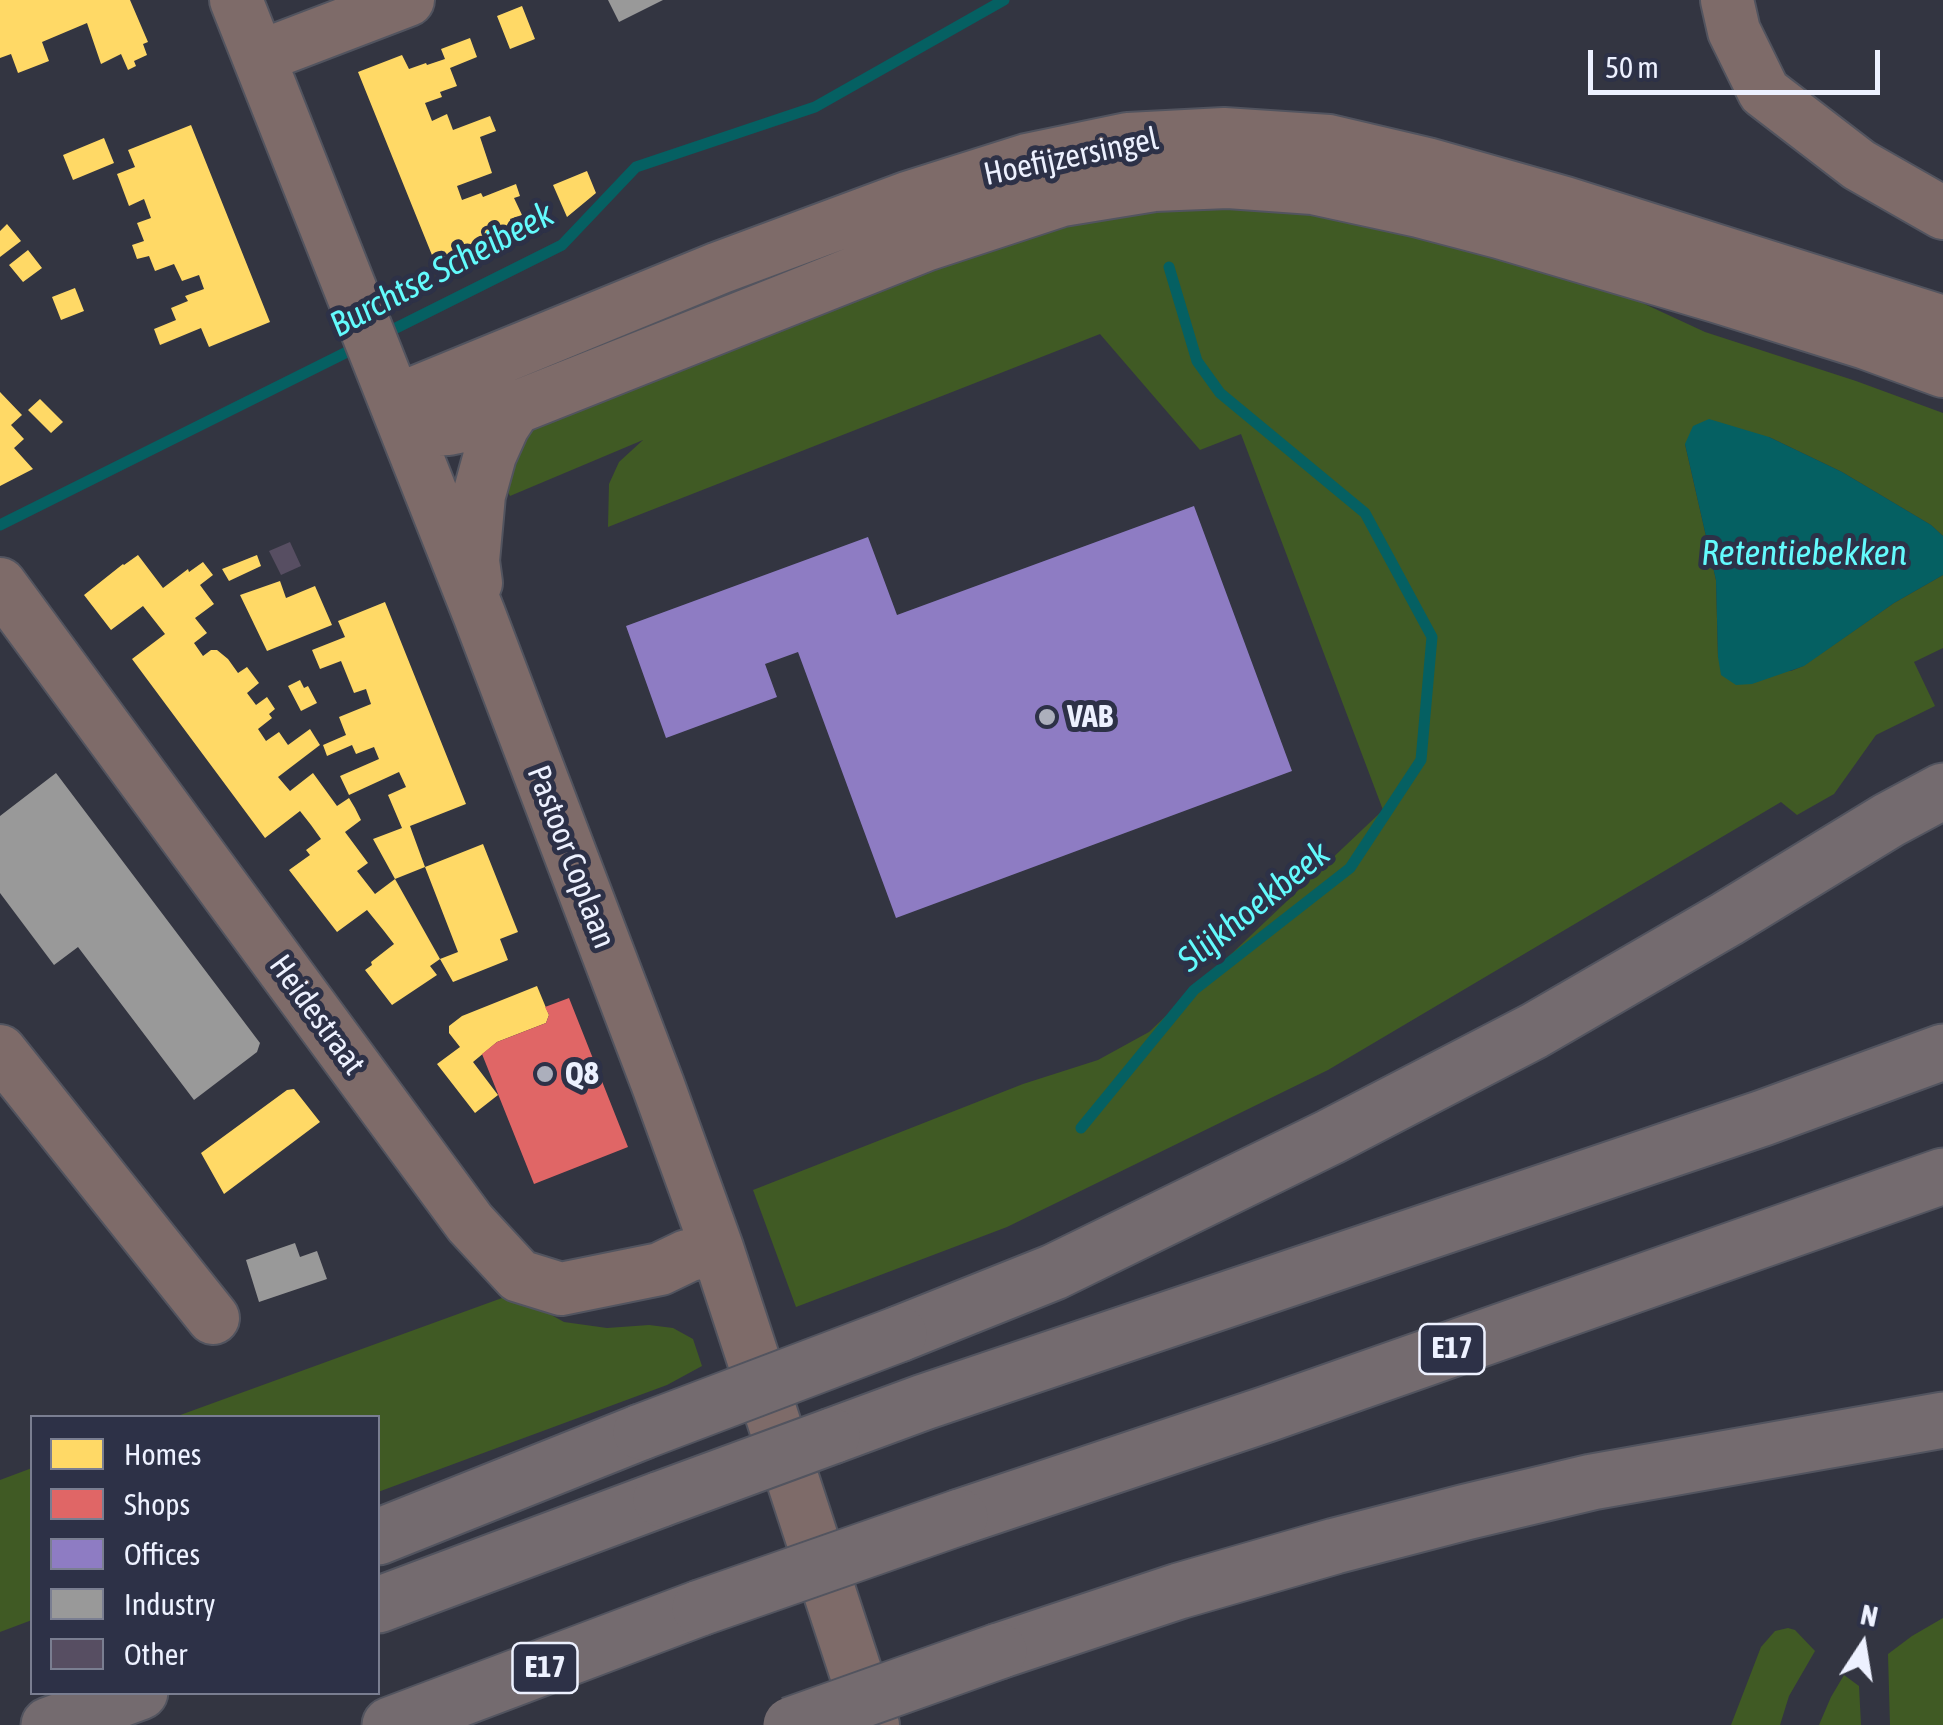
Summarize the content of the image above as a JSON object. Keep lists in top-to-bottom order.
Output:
{
  "streets": {
    "highway": ["E17"],
    "street": ["Hoefijzersingel", "Pastoor Coplaan", "Heidestraat"]
  },
  "crossings": [
    ["Hoefijzersingel", "Pastoor Coplaan"],
    ["Pastoor Coplaan", "Heidestraat"]
  ],
  "water": ["Burchtse Scheibeek", "Retentiebekken", "Slijkhoekbeek"],
  "places": ["VAB", "Q8"],
  "legend": [
    "Homes",
    "Shops",
    "Offices",
    "Industry",
    "Other"
  ],
  "scale_bar": "50 m",
  "north": "top"
}
